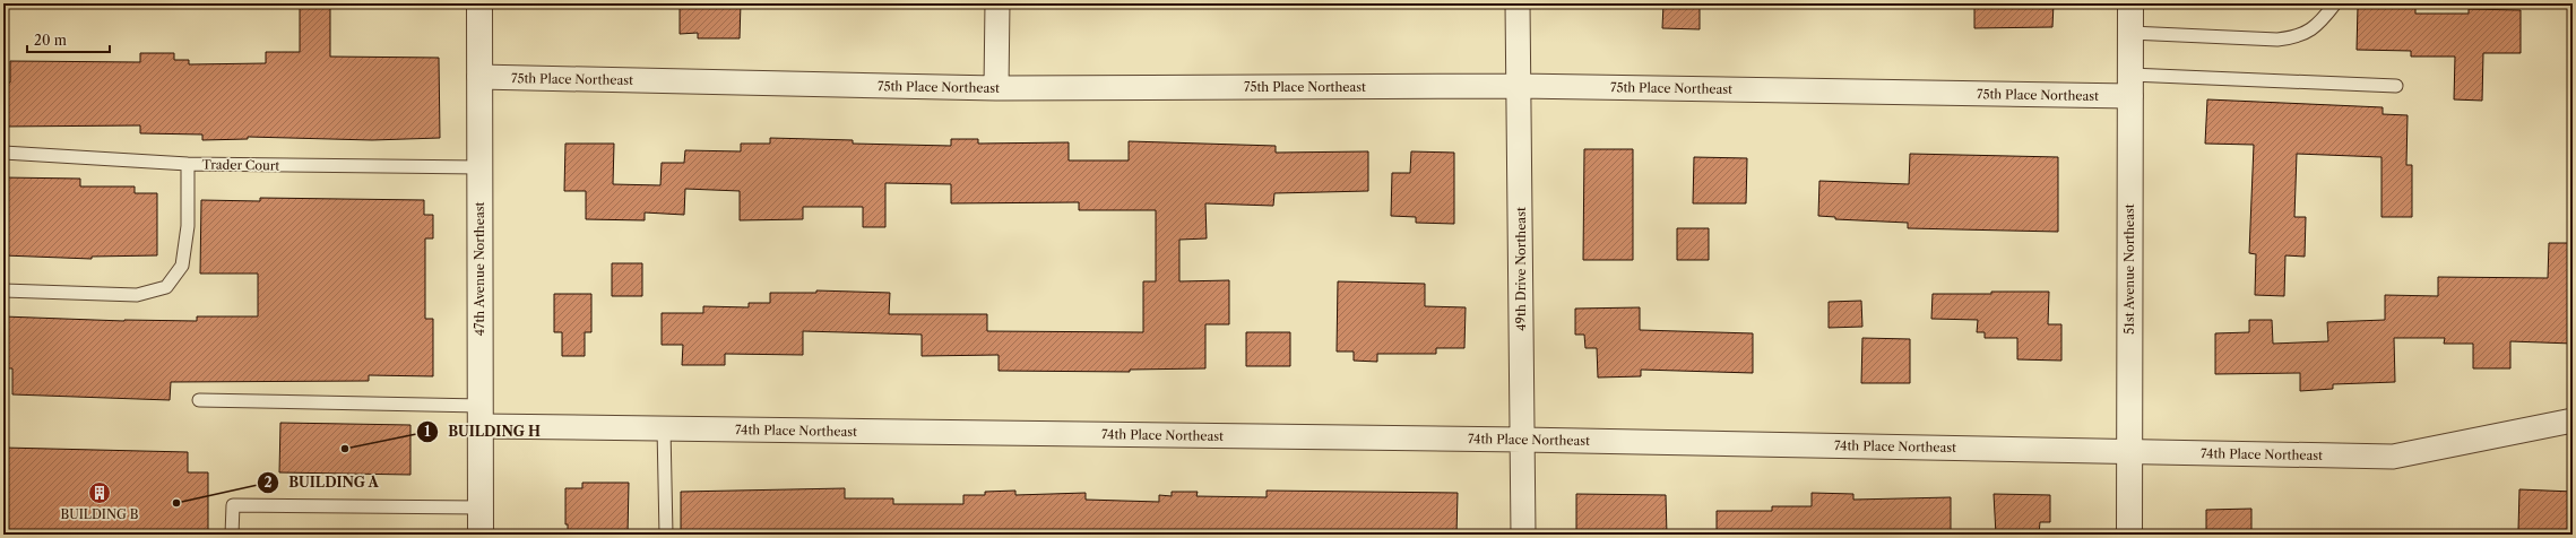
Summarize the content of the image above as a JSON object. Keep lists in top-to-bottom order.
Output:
{
  "streets": {
    "street": [
      "75th Place Northeast",
      "47th Avenue Northeast",
      "49th Drive Northeast",
      "51st Avenue Northeast",
      "74th Place Northeast"
    ],
    "lane": ["Trader Court"]
  },
  "crossings": [
    ["75th Place Northeast", "47th Avenue Northeast"],
    ["75th Place Northeast", "49th Drive Northeast"],
    ["75th Place Northeast", "51st Avenue Northeast"],
    ["Trader Court", "47th Avenue Northeast"],
    ["47th Avenue Northeast", "74th Place Northeast"],
    ["49th Drive Northeast", "74th Place Northeast"],
    ["51st Avenue Northeast", "74th Place Northeast"]
  ],
  "places": {
    "other": ["BUILDING H", "BUILDING A"],
    "building": ["BUILDING B"]
  },
  "scale_bar": "20 m"
}
